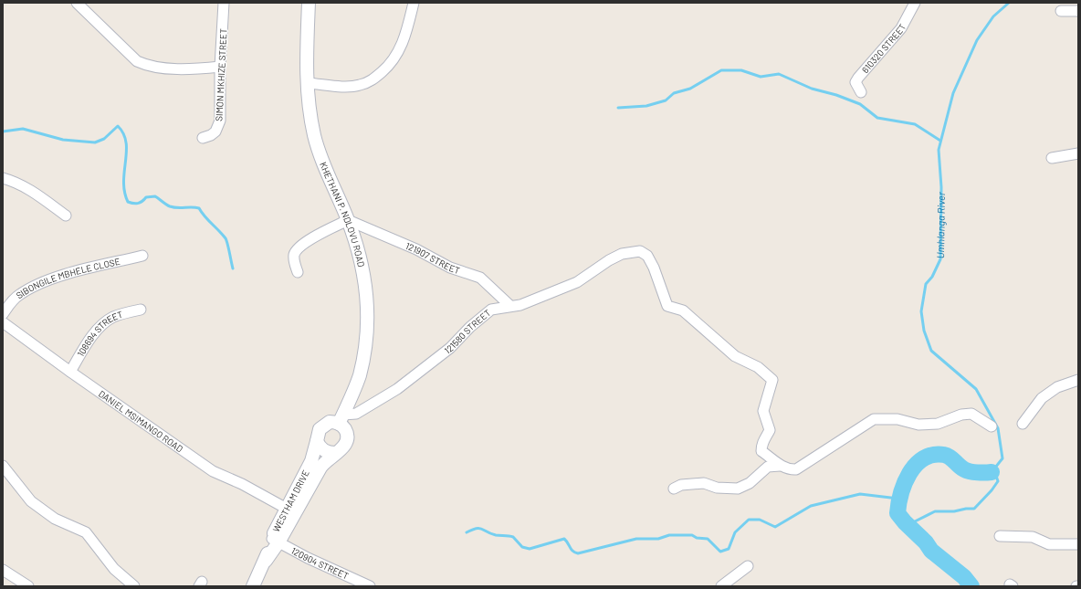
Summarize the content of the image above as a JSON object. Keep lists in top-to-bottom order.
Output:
{
  "streets": {
    "street": [
      "610320 STREET",
      "SIMON MKHIZE STREET",
      "KHETHANI P. NDLOVU ROAD",
      "121907 STREET",
      "SIBONGILE MBHELE CLOSE",
      "121580 STREET",
      "108694 STREET",
      "DANIEL MSIMANGO ROAD",
      "WESTHAM DRIVE",
      "120904 STREET"
    ]
  },
  "crossings": [
    ["KHETHANI P. NDLOVU ROAD", "121907 STREET"],
    ["KHETHANI P. NDLOVU ROAD", "121580 STREET"],
    ["KHETHANI P. NDLOVU ROAD", "WESTHAM DRIVE"],
    ["121907 STREET", "121580 STREET"],
    ["121580 STREET", "WESTHAM DRIVE"],
    ["108694 STREET", "DANIEL MSIMANGO ROAD"],
    ["DANIEL MSIMANGO ROAD", "WESTHAM DRIVE"],
    ["WESTHAM DRIVE", "120904 STREET"]
  ],
  "water": ["Umhlanga River"]
}
